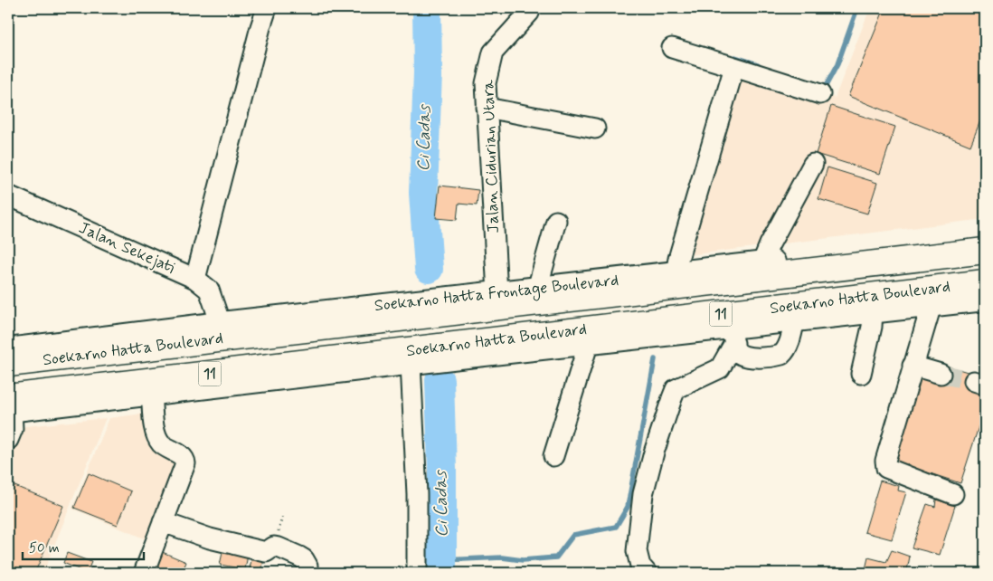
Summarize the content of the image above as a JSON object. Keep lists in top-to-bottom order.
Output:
{
  "streets": {
    "highway": ["Soekarno Hatta Boulevard", "11"],
    "main road": ["Soekarno Hatta Frontage Boulevard"],
    "street": ["Jalan Cidurian Utara", "Jalan Sekejati"]
  },
  "crossings": [
    ["Jalan Cidurian Utara", "Soekarno Hatta Frontage Boulevard"],
    ["Jalan Sekejati", "Soekarno Hatta Frontage Boulevard"],
    ["Soekarno Hatta Frontage Boulevard", "Soekarno Hatta Boulevard"]
  ],
  "water": ["Ci Cadas"],
  "scale_bar": "50 m"
}
